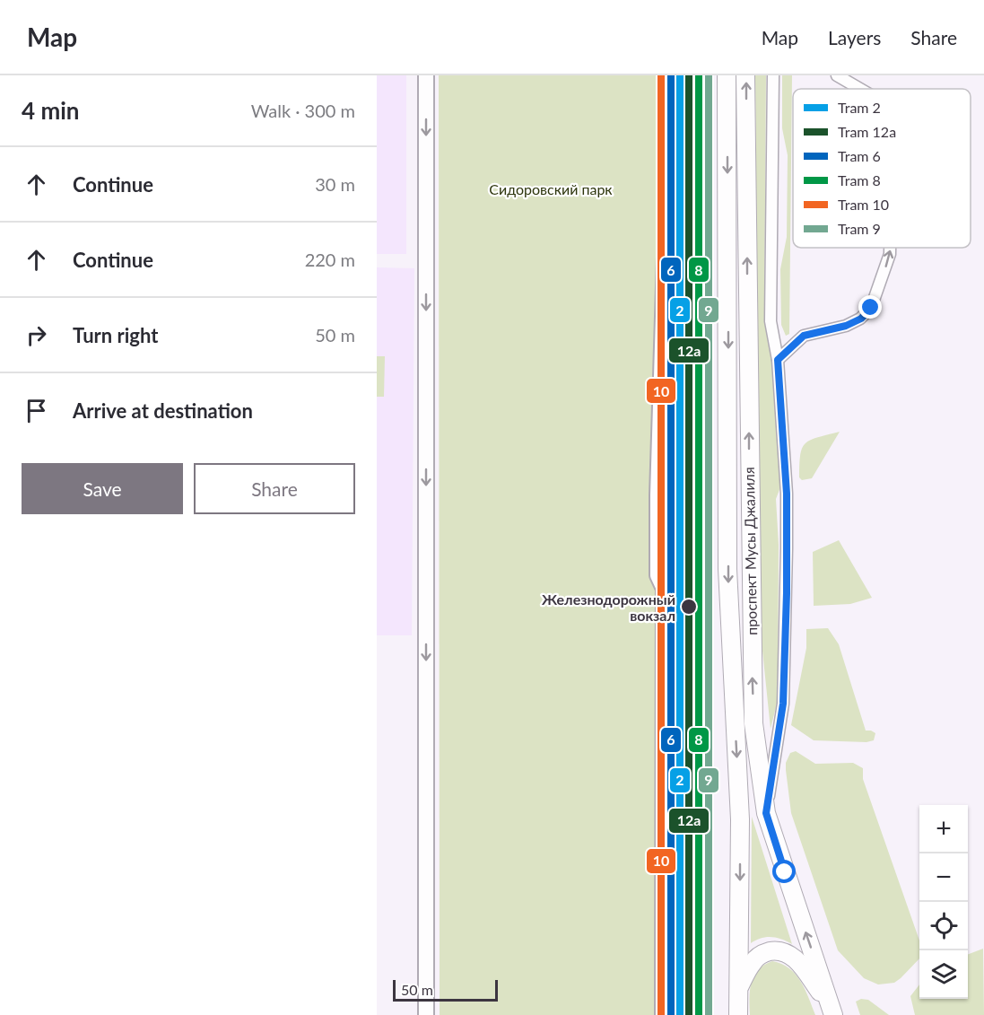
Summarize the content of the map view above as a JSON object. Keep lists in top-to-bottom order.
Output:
{
  "streets": {
    "main road": ["проспект Мусы Джалиля"]
  },
  "parks": ["Сидоровский парк"],
  "places": ["Железнодорожный вокзал"],
  "lines": [
    "tram line 2",
    "tram line 12а",
    "tram line 6",
    "tram line 8",
    "tram line 10",
    "tram line 9"
  ],
  "legend": [
    "Tram 2",
    "Tram 12а",
    "Tram 6",
    "Tram 8",
    "Tram 10",
    "Tram 9"
  ],
  "scale_bar": "50 m",
  "page": {
    "header": "Map",
    "nav": ["Map", "Layers", "Share"],
    "heading": ["4 min", "Walk · 300 m"],
    "list": [
      ["Continue", "30 m"],
      ["Continue", "220 m"],
      ["Turn right", "50 m"],
      "Arrive at destination"
    ],
    "buttons": ["Save", "Share"],
    "map_buttons": ["+", "−"],
    "scale": "50 m"
  }
}
